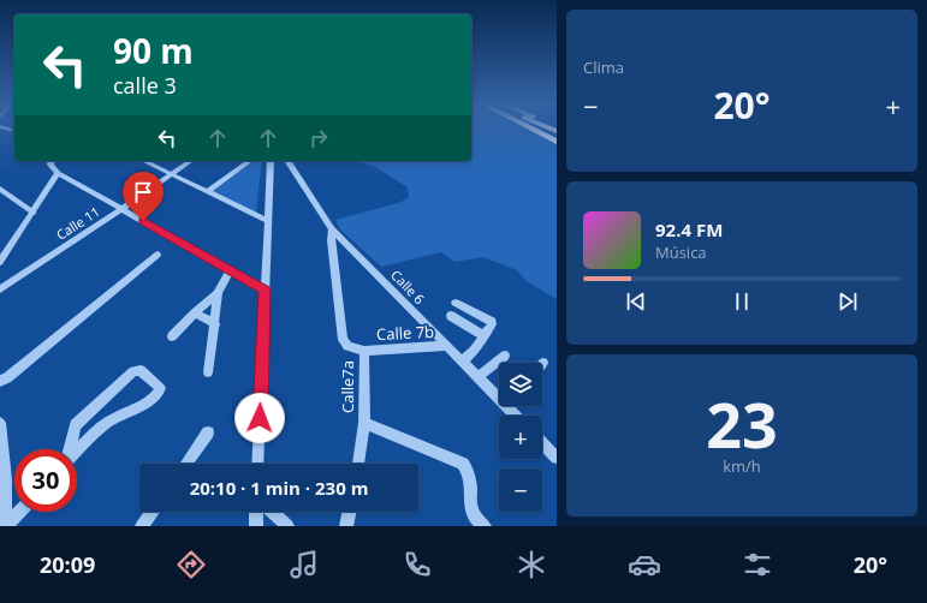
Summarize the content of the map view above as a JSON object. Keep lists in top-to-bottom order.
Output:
{
  "streets": {
    "street": [
      "Calle 11",
      "Calle 6",
      "Calle 7b",
      "Calle7a"
    ]
  },
  "crossings": [
    ["Calle 6", "Calle 7b"],
    ["Calle 6", "Calle7a"],
    ["Calle 7b", "Calle7a"]
  ],
  "page": {
    "tile": [
      "Clima",
      ["23", "km/h"]
    ],
    "turn": ["90 m", "calle 3"],
    "heat": ["−", "20°", "+"],
    "song": ["92.4 FM", "Música"],
    "map_buttons": ["+", "−"],
    "limit": "30",
    "trip": "20:10 · 1 min · 230 m",
    "tabs": ["20:09", "20°"]
  }
}
